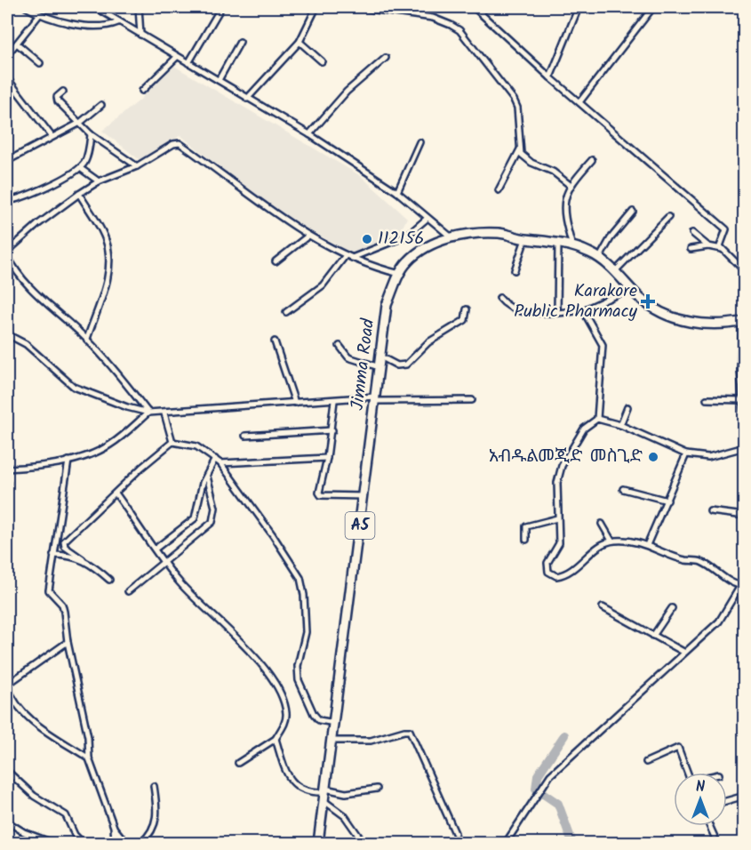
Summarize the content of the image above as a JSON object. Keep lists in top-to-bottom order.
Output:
{
  "streets": {
    "highway": ["Jimma Road", "A5"]
  },
  "places": {
    "other": ["112156", "አብዱልመጂድ መስጊድ"],
    "health": ["Karakore Public Pharmacy"]
  },
  "north": "top"
}
